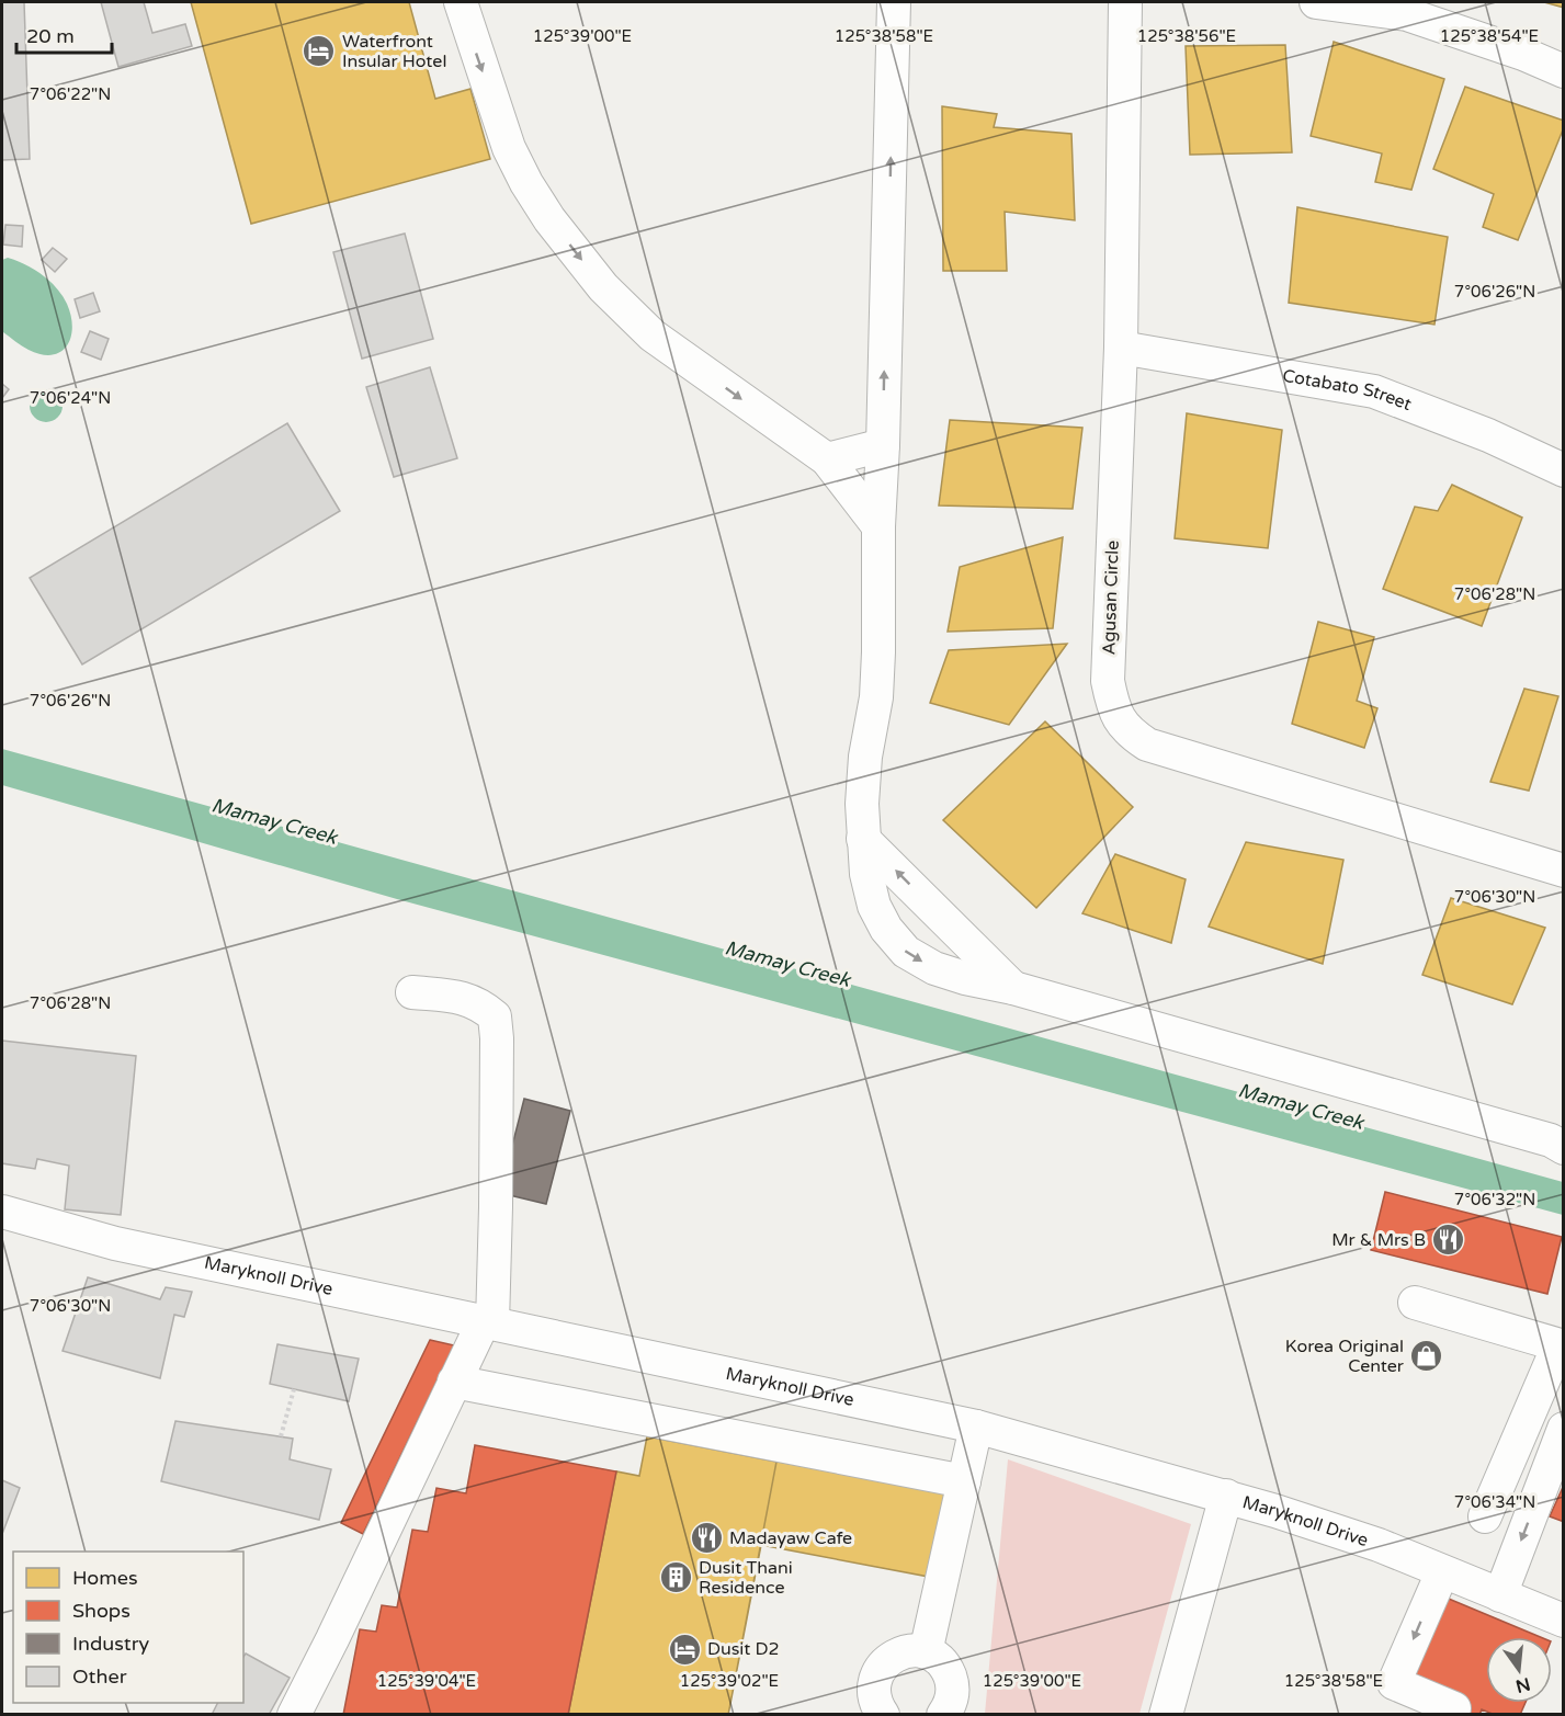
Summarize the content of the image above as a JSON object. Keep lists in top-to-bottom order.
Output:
{
  "streets": {
    "street": ["Cotabato Street", "Agusan Circle", "Maryknoll Drive"]
  },
  "crossings": [
    ["Cotabato Street", "Agusan Circle"]
  ],
  "water": ["Mamay Creek"],
  "places": {
    "hotel": ["Waterfront Insular Hotel", "Dusit D2"],
    "restaurant": ["Mr & Mrs B", "Madayaw Cafe"],
    "shop": ["Korea Original Center"],
    "building": ["Dusit Thani Residence"]
  },
  "legend": [
    "Homes",
    "Shops",
    "Industry",
    "Other"
  ],
  "scale_bar": "20 m",
  "north": "bottom",
  "coordinates": [
    "125°39'00\"E",
    "125°38'58\"E",
    "125°38'56\"E",
    "125°38'54\"E",
    "7°06'22\"N",
    "7°06'26\"N",
    "7°06'24\"N",
    "7°06'28\"N",
    "7°06'30\"N",
    "7°06'32\"N",
    "7°06'34\"N",
    "125°39'04\"E",
    "125°39'02\"E"
  ]
}
